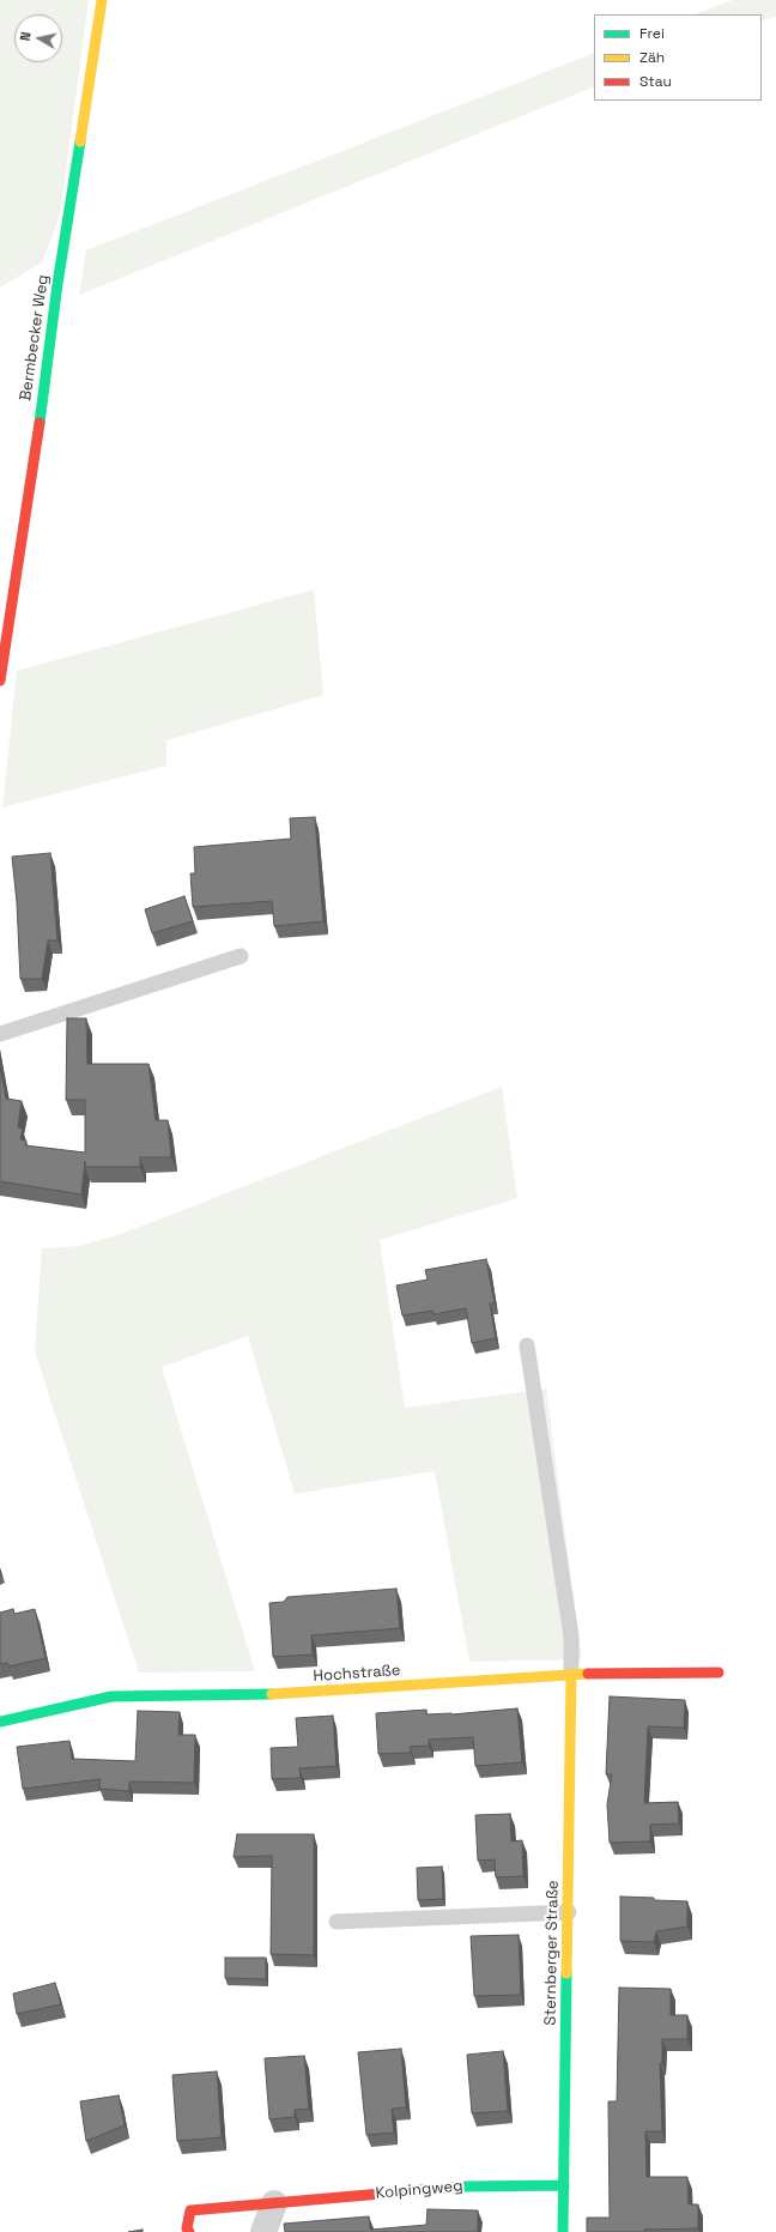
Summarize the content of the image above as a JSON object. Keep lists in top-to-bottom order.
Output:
{
  "streets": {
    "street": [
      "Bermbecker Weg",
      "Hochstraße",
      "Sternberger Straße",
      "Kolpingweg"
    ]
  },
  "crossings": [
    ["Hochstraße", "Sternberger Straße"],
    ["Sternberger Straße", "Kolpingweg"]
  ],
  "legend": ["Frei", "Zäh", "Stau"],
  "north": "left"
}
